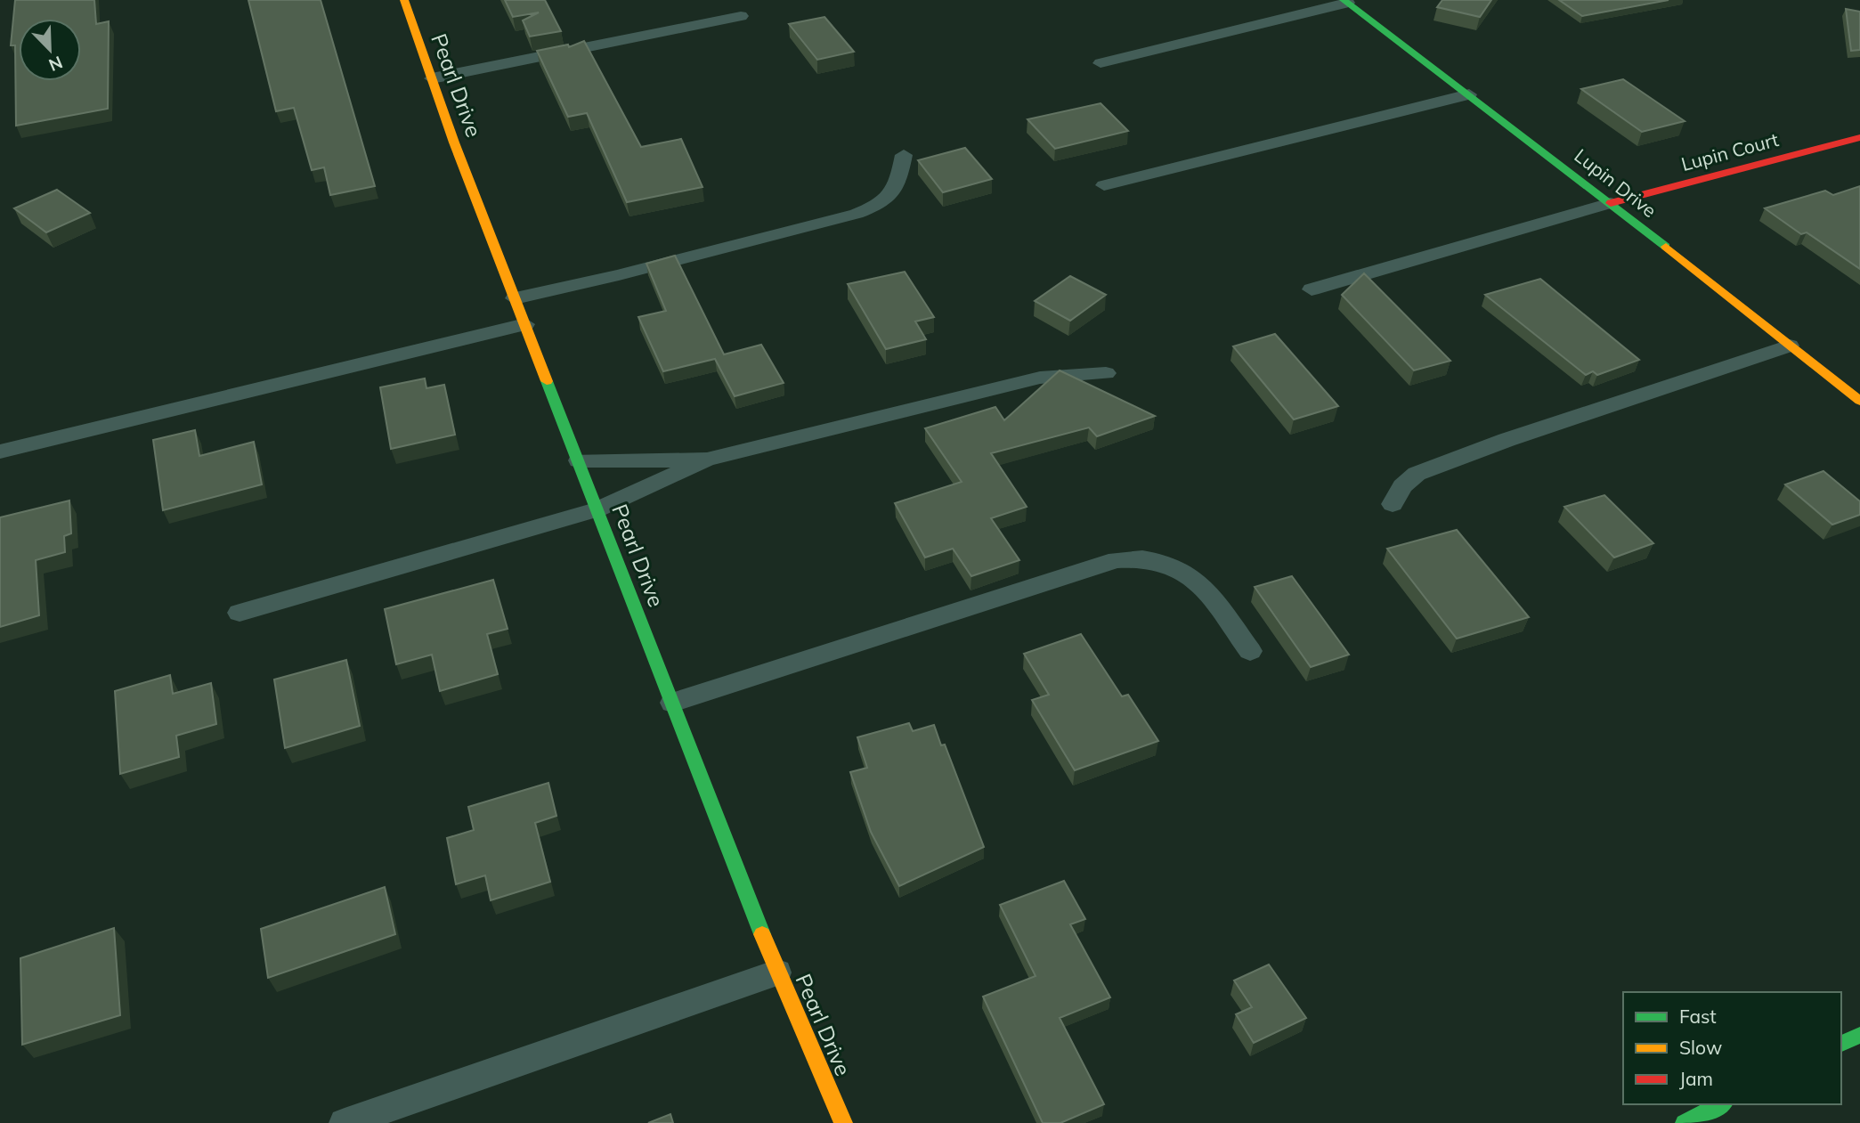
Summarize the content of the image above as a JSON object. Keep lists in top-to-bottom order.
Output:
{
  "streets": {
    "street": ["Pearl Drive", "Lupin Court", "Lupin Drive"]
  },
  "crossings": [
    ["Lupin Court", "Lupin Drive"]
  ],
  "legend": ["Fast", "Slow", "Jam"],
  "north": "bottom right"
}
